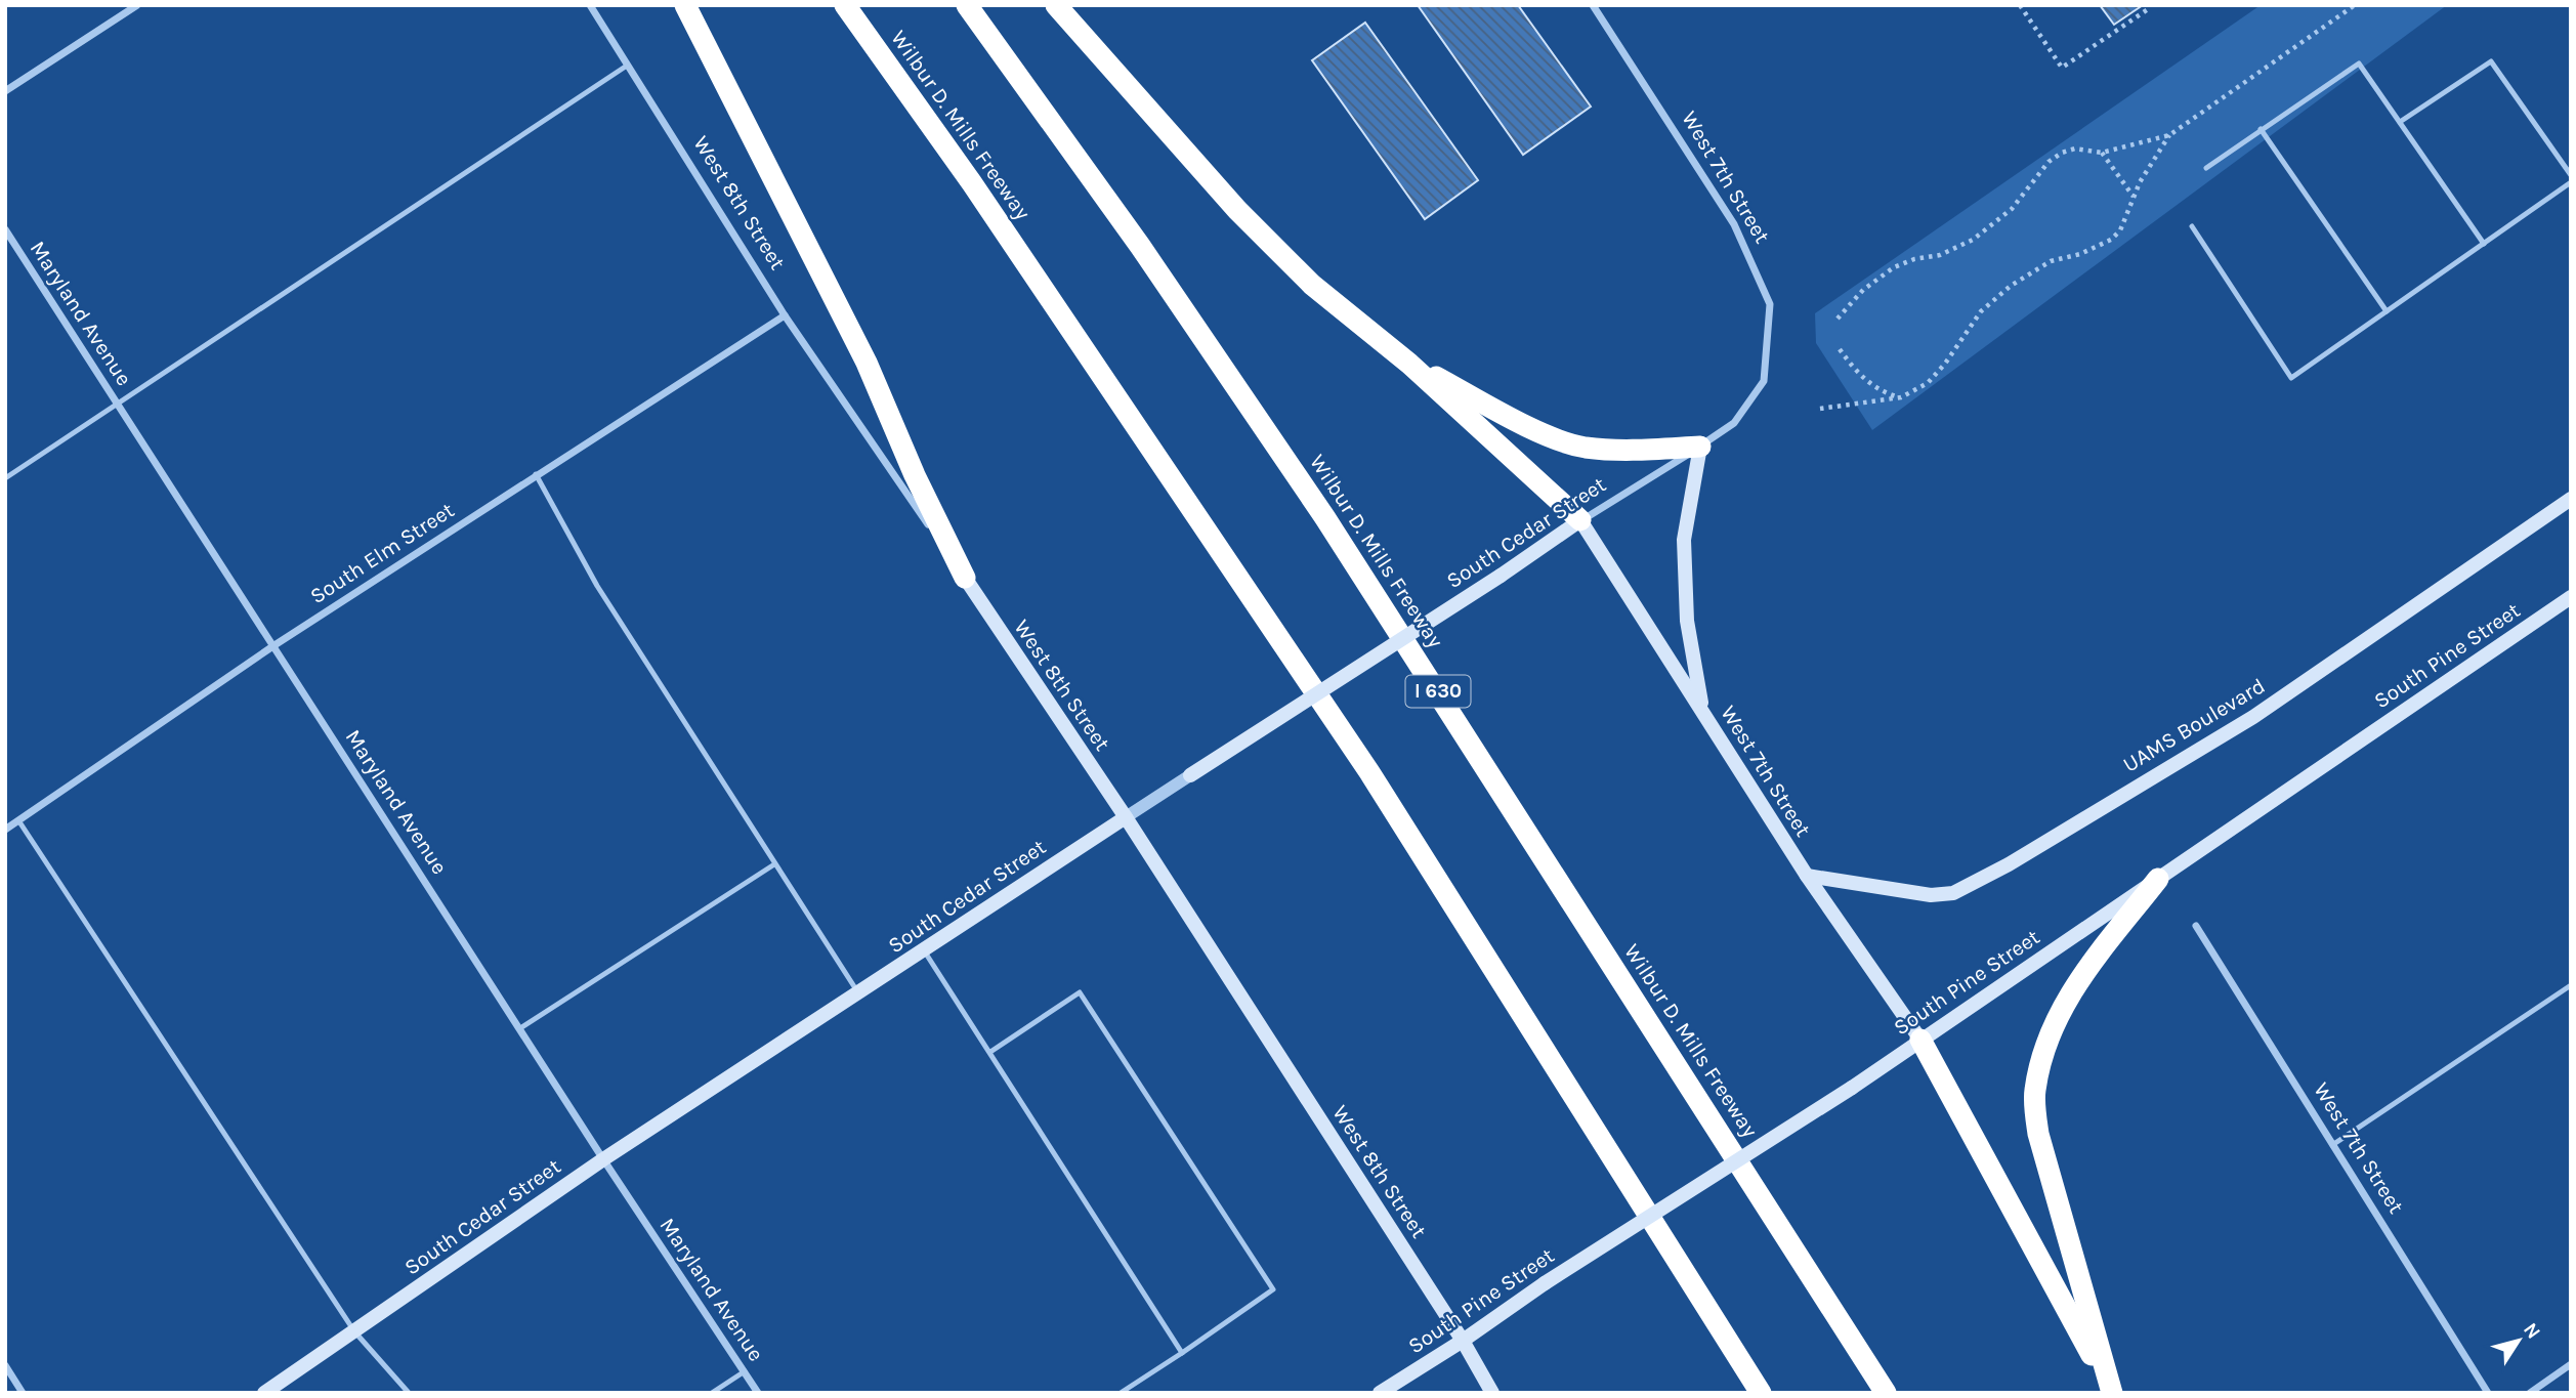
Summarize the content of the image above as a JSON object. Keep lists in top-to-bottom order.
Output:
{
  "streets": {
    "highway": ["Wilbur D. Mills Freeway", "I 630"],
    "main road": [
      "West 7th Street",
      "West 8th Street",
      "South Cedar Street",
      "South Pine Street",
      "UAMS Boulevard"
    ],
    "street": ["Maryland Avenue", "South Elm Street"]
  },
  "crossings": [
    ["West 7th Street", "South Cedar Street"],
    ["West 7th Street", "South Pine Street"],
    ["West 7th Street", "UAMS Boulevard"],
    ["West 8th Street", "South Cedar Street"],
    ["West 8th Street", "South Elm Street"],
    ["West 8th Street", "South Pine Street"],
    ["Maryland Avenue", "South Cedar Street"],
    ["Maryland Avenue", "South Elm Street"]
  ],
  "north": "top right"
}
